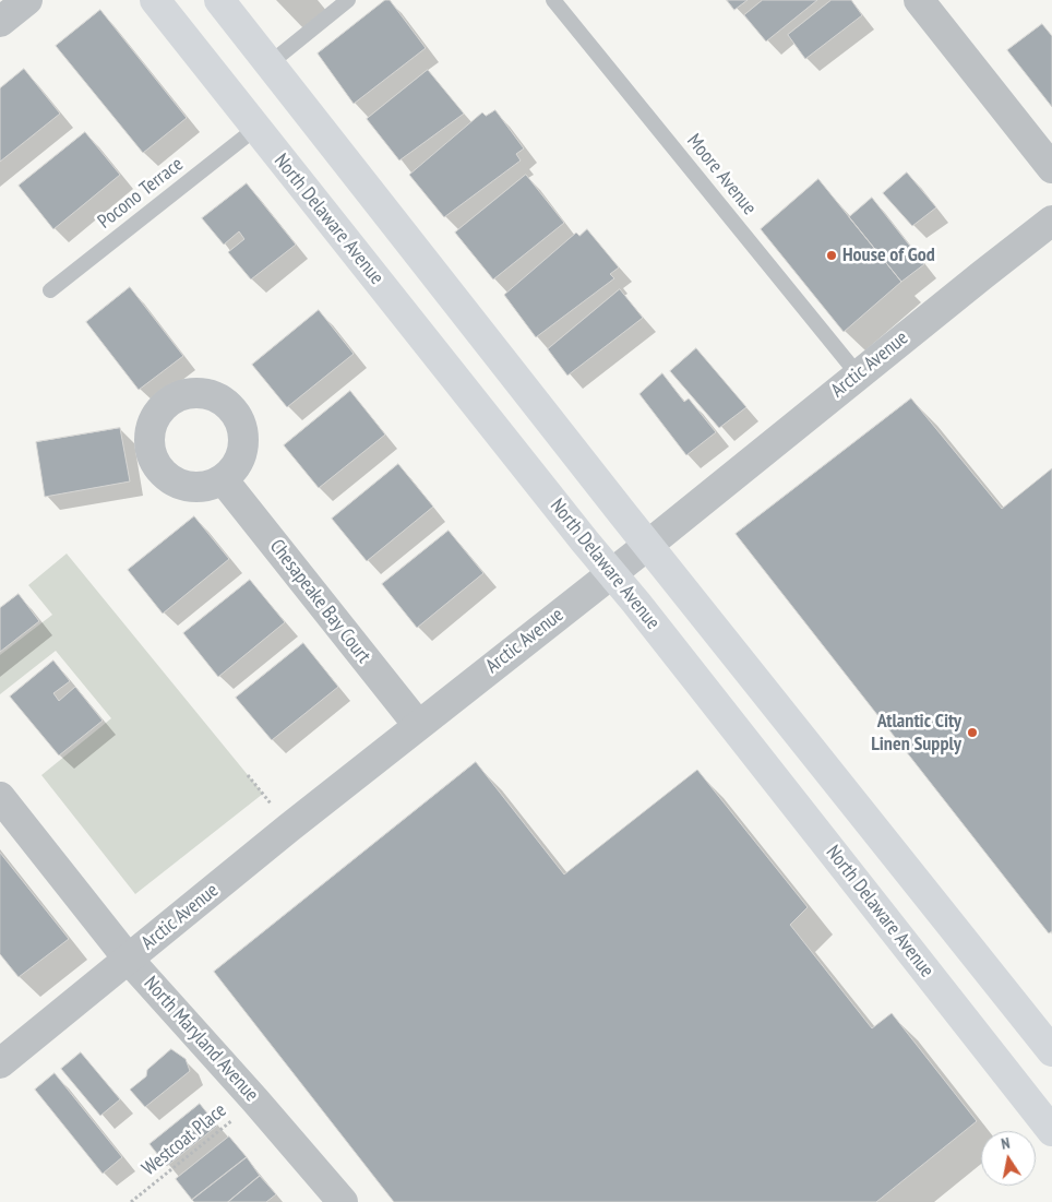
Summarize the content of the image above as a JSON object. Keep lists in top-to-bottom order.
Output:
{
  "streets": {
    "highway": ["North Delaware Avenue"],
    "street": ["Arctic Avenue", "Chesapeake Bay Court", "North Maryland Avenue"],
    "lane": ["Moore Avenue", "Pocono Terrace"],
    "path": ["Westcoat Place"]
  },
  "crossings": [
    ["Moore Avenue", "Arctic Avenue"],
    ["Pocono Terrace", "North Delaware Avenue"],
    ["North Delaware Avenue", "Arctic Avenue"],
    ["Arctic Avenue", "Chesapeake Bay Court"],
    ["Arctic Avenue", "North Maryland Avenue"],
    ["North Maryland Avenue", "Westcoat Place"]
  ],
  "places": ["House of God", "Atlantic City Linen Supply"],
  "north": "top"
}
